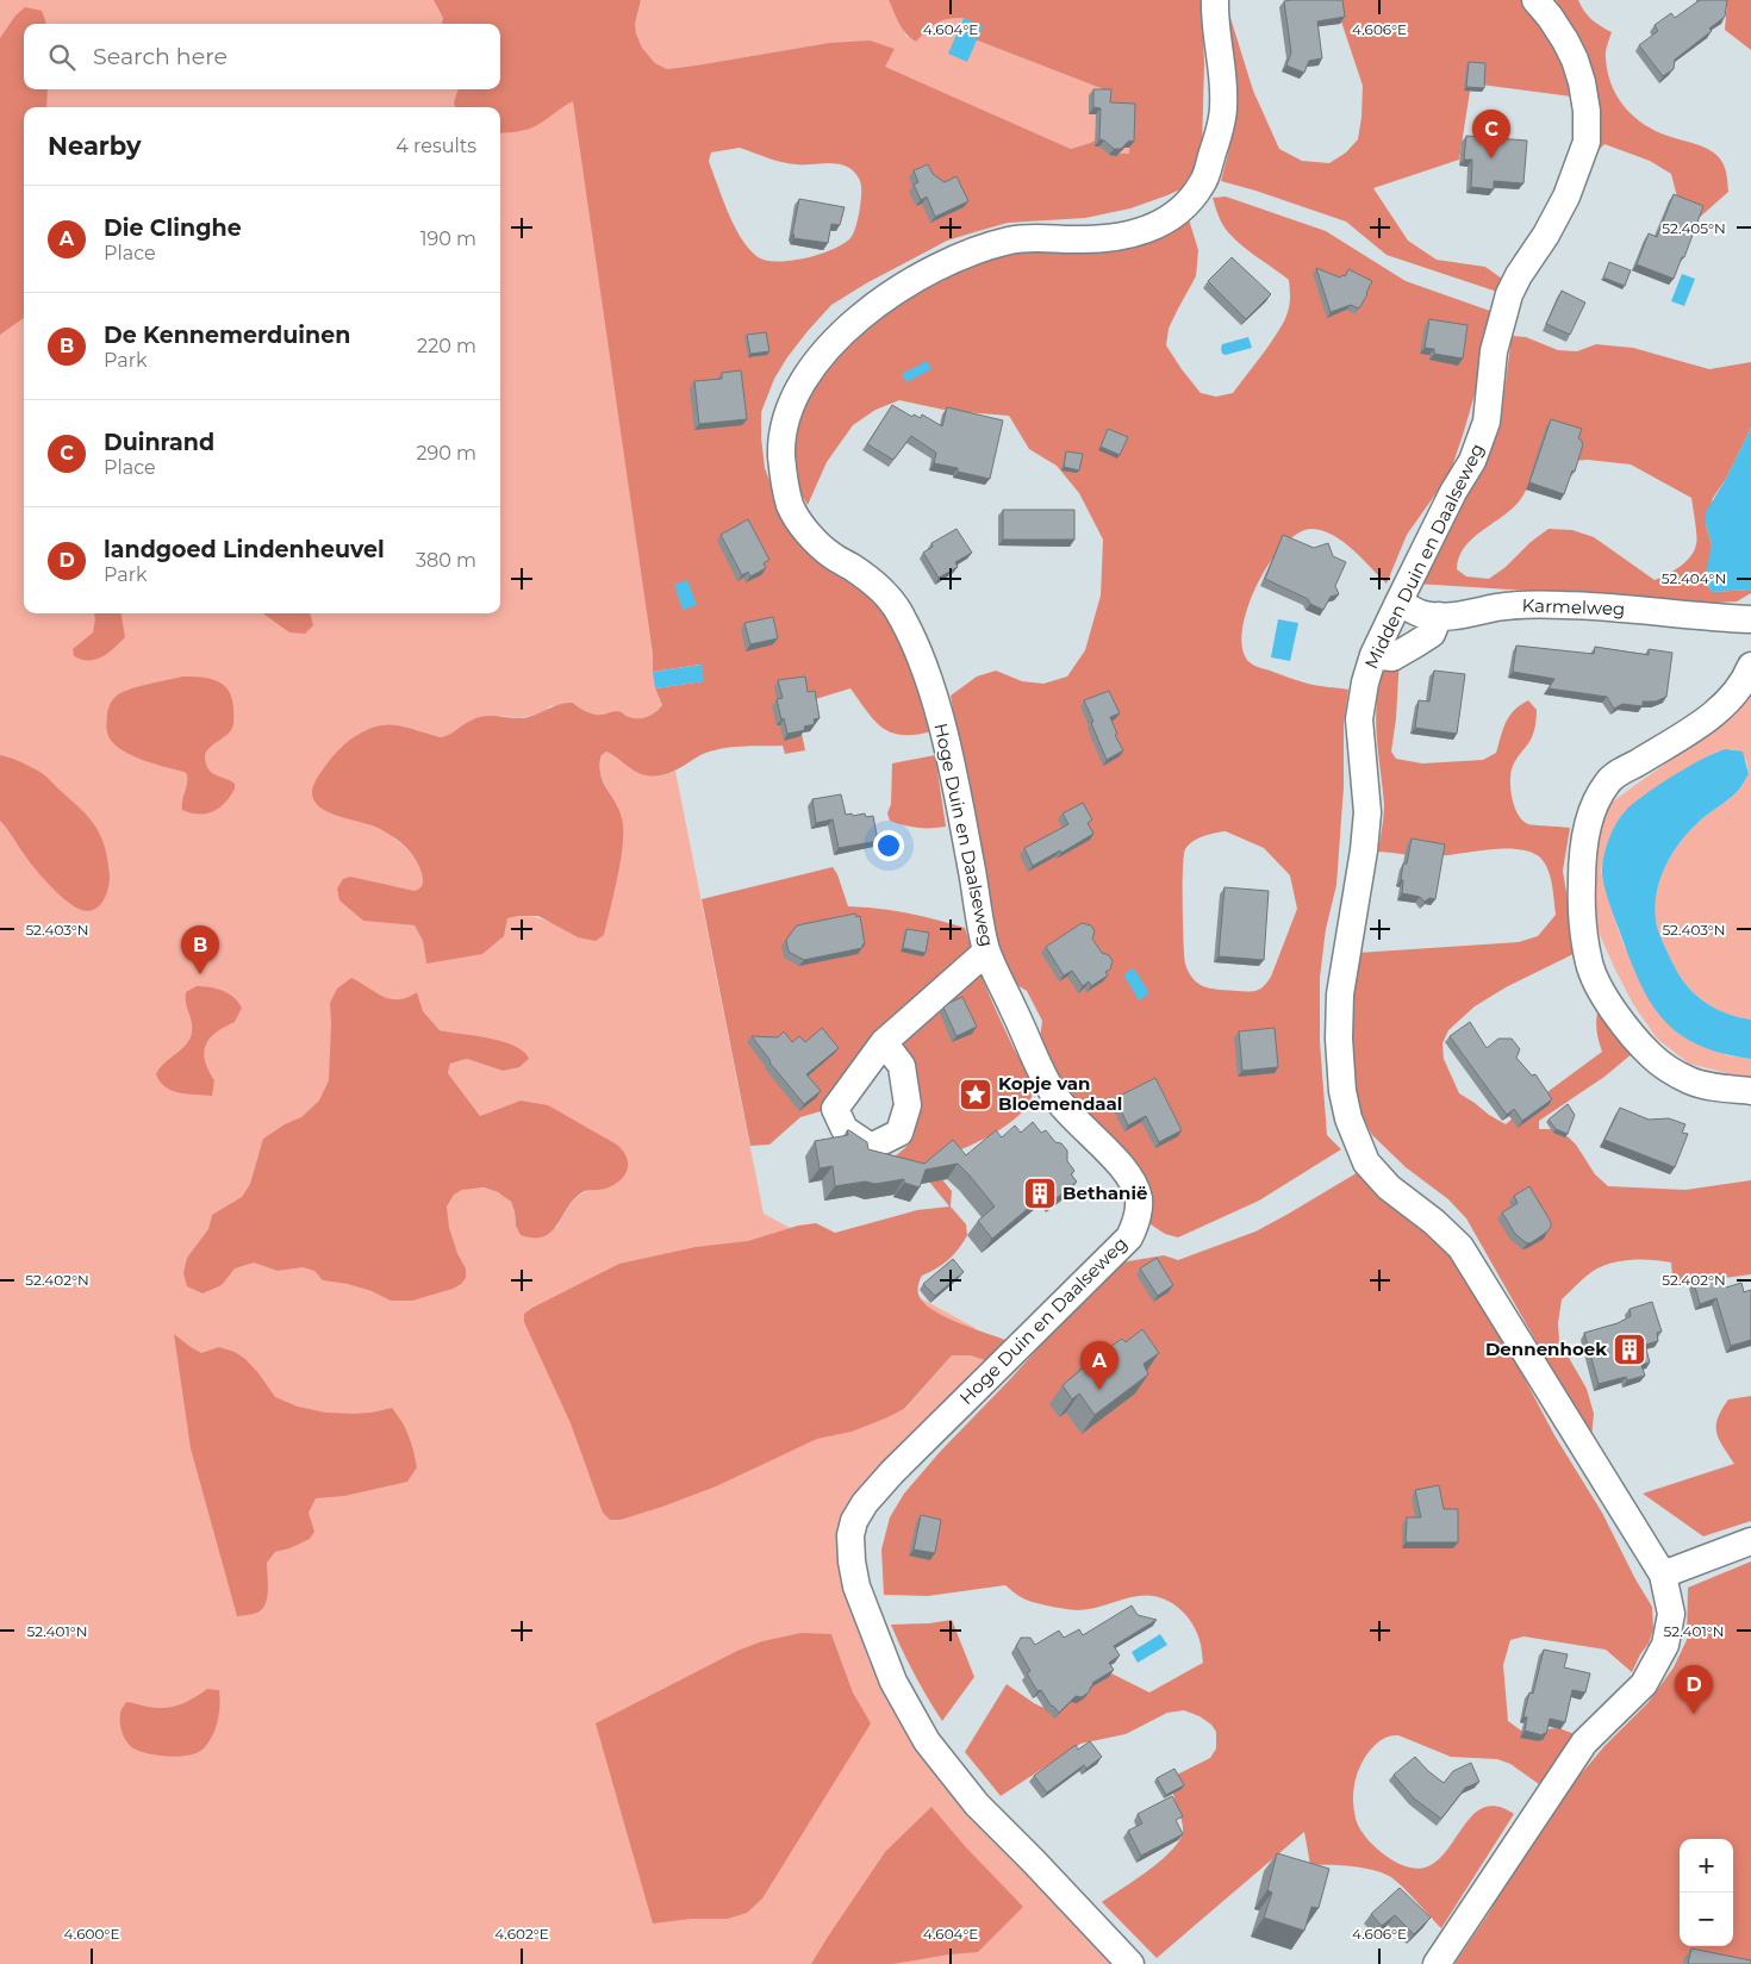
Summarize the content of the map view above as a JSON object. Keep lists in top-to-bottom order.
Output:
{
  "streets": {
    "street": ["Midden Duin en Daalseweg", "Karmelweg", "Hoge Duin en Daalseweg"]
  },
  "crossings": [
    ["Midden Duin en Daalseweg", "Karmelweg"]
  ],
  "places": {
    "place": ["Kopje van Bloemendaal"],
    "building": ["Bethanië", "Dennenhoek"]
  },
  "page": {
    "search": "Search here",
    "heading": ["Nearby", "4 results"],
    "pins": [
      "C",
      "B",
      "A",
      "D"
    ],
    "list": [
      {
        "mark": "A",
        "name": "Die Clinghe",
        "note": "Place",
        "value": "190 m"
      },
      {
        "mark": "B",
        "name": "De Kennemerduinen",
        "note": "Park",
        "value": "220 m"
      },
      {
        "mark": "C",
        "name": "Duinrand",
        "note": "Place",
        "value": "290 m"
      },
      {
        "mark": "D",
        "name": "landgoed Lindenheuvel",
        "note": "Park",
        "value": "380 m"
      }
    ],
    "map_buttons": ["+", "−"]
  },
  "coordinates": [
    "4.604°E",
    "4.606°E",
    "52.405°N",
    "52.404°N",
    "52.403°N",
    "52.402°N",
    "52.401°N",
    "4.600°E",
    "4.602°E"
  ]
}
